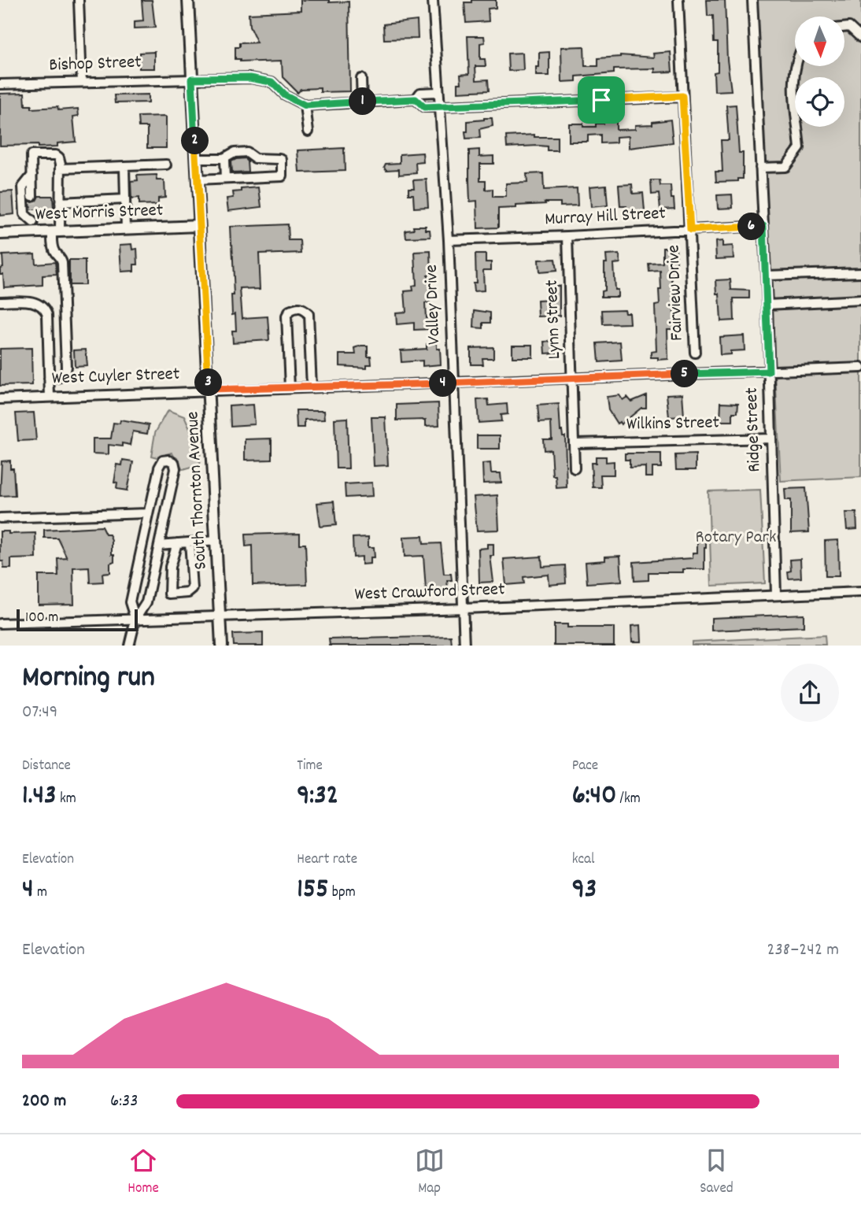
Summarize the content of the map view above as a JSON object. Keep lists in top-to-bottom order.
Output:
{
  "streets": {
    "main road": ["West Morris Street", "South Thornton Avenue"],
    "street": [
      "Bishop Street",
      "Murray Hill Street",
      "Fairview Drive",
      "Valley Drive",
      "Lynn Street",
      "West Cuyler Street",
      "Wilkins Street",
      "Ridge Street",
      "West Crawford Street"
    ]
  },
  "crossings": [
    ["Bishop Street", "South Thornton Avenue"],
    ["West Morris Street", "South Thornton Avenue"],
    ["Murray Hill Street", "Fairview Drive"],
    ["Murray Hill Street", "Valley Drive"],
    ["Murray Hill Street", "Lynn Street"],
    ["Murray Hill Street", "Ridge Street"],
    ["Valley Drive", "West Cuyler Street"],
    ["Valley Drive", "West Crawford Street"],
    ["Lynn Street", "West Cuyler Street"],
    ["Lynn Street", "Wilkins Street"],
    ["West Cuyler Street", "Ridge Street"],
    ["West Cuyler Street", "South Thornton Avenue"],
    ["Wilkins Street", "Ridge Street"],
    ["Ridge Street", "West Crawford Street"],
    ["South Thornton Avenue", "West Crawford Street"]
  ],
  "parks": ["Rotary Park"],
  "scale_bar": "100 m",
  "north": "bottom",
  "page": {
    "pins": [
      "1",
      "2",
      "6",
      "5",
      "3",
      "4"
    ],
    "scale": "100 m",
    "heading": ["Morning run", "07:49"],
    "stats": [
      ["Distance", "1.43 km"],
      ["Time", "9:32"],
      ["Pace", "6:40 /km"],
      ["Elevation", "4 m"],
      ["Heart rate", "155 bpm"],
      ["kcal", "93"]
    ],
    "chart": ["Elevation", "238–242 m"],
    "list": [
      {
        "name": "200 m",
        "note": "6:33"
      }
    ],
    "tabs": ["Home", "Map", "Saved"]
  }
}
